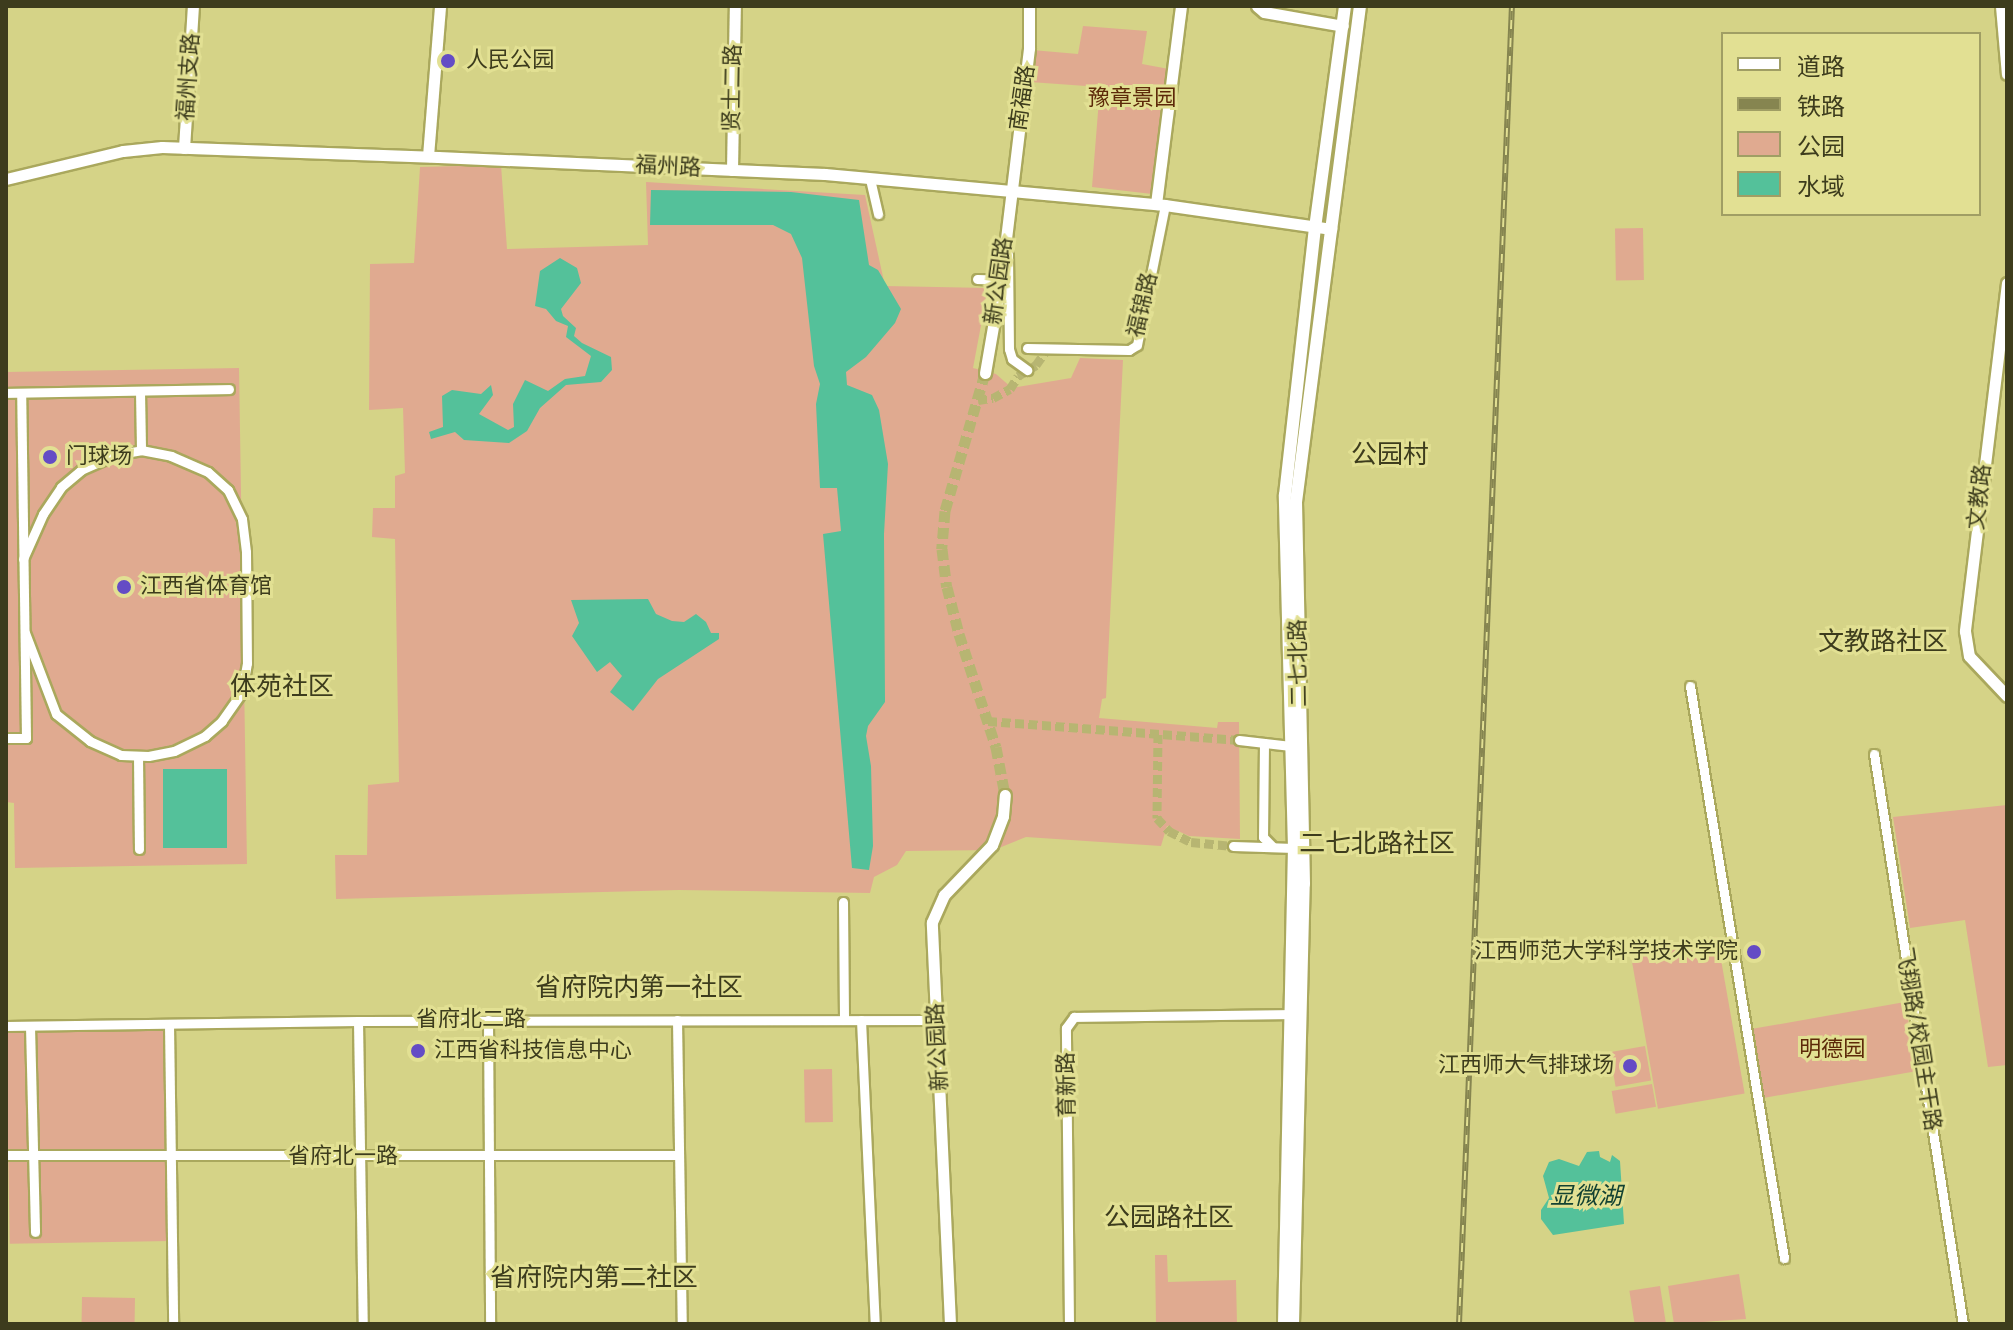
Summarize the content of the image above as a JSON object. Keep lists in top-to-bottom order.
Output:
{
  "streets": {
    "main road": ["二七北路"],
    "street": [
      "福州支路",
      "贤士二路",
      "南福路",
      "福州路",
      "新公园路",
      "福锦路",
      "文教路",
      "省府北二路",
      "飞翔路/校园主干路",
      "育新路",
      "省府北一路"
    ]
  },
  "crossings": [
    ["福州支路", "福州路"],
    ["贤士二路", "福州路"],
    ["南福路", "福州路"],
    ["南福路", "新公园路"],
    ["福州路", "新公园路"],
    ["福州路", "福锦路"],
    ["福州路", "二七北路"],
    ["新公园路", "省府北二路"],
    ["二七北路", "育新路"]
  ],
  "districts": [
    "公园村",
    "文教路社区",
    "体苑社区",
    "二七北路社区",
    "省府院内第一社区",
    "公园路社区",
    "省府院内第二社区"
  ],
  "water": ["显微湖"],
  "parks": ["豫章景园", "明德园"],
  "places": [
    "人民公园",
    "门球场",
    "江西省体育馆",
    "江西师范大学科学技术学院",
    "江西省科技信息中心",
    "江西师大气排球场"
  ],
  "legend": [
    "道路",
    "铁路",
    "公园",
    "水域"
  ]
}
